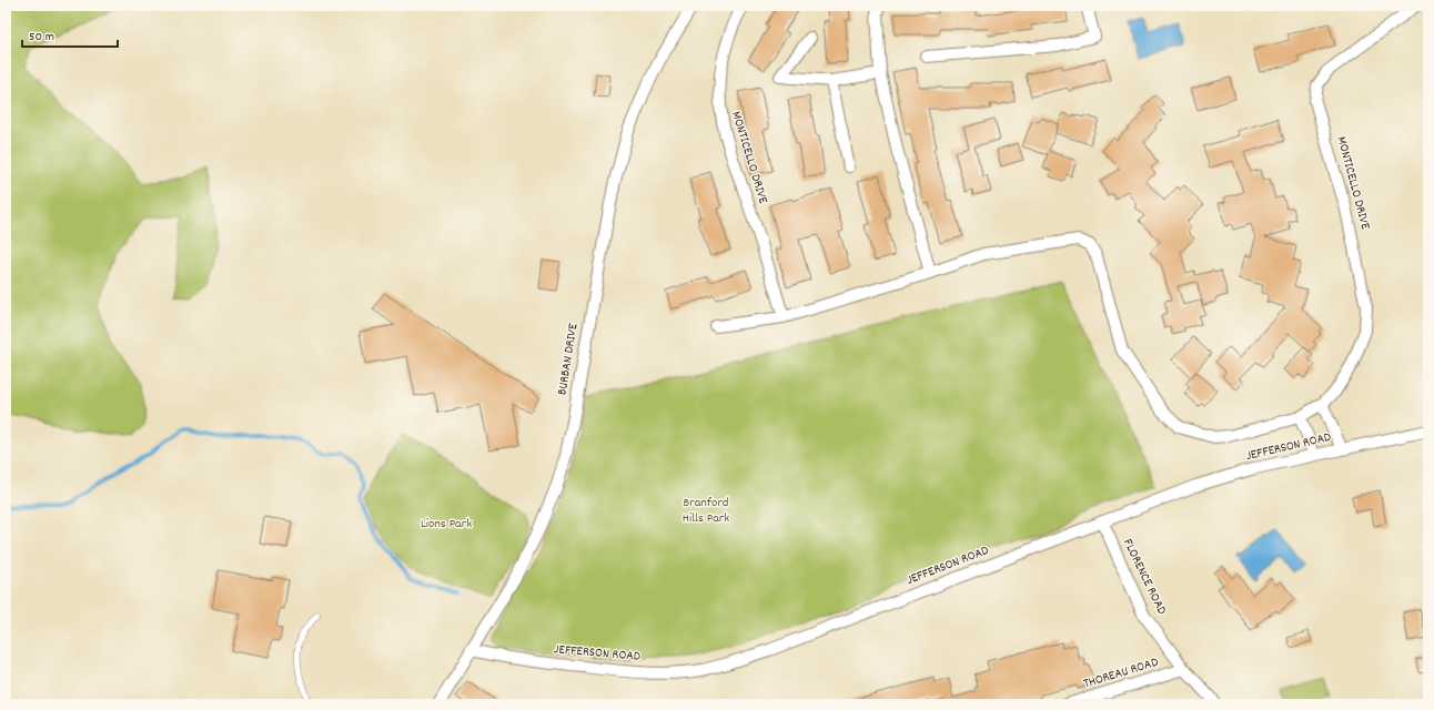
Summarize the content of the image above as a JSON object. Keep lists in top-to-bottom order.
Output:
{
  "streets": {
    "street": [
      "MONTICELLO DRIVE",
      "BURBAN DRIVE",
      "JEFFERSON ROAD",
      "FLORENCE ROAD",
      "THOREAU ROAD"
    ]
  },
  "crossings": [
    ["BURBAN DRIVE", "JEFFERSON ROAD"],
    ["JEFFERSON ROAD", "FLORENCE ROAD"],
    ["FLORENCE ROAD", "THOREAU ROAD"]
  ],
  "parks": ["Branford Hills Park", "Lions Park"],
  "scale_bar": "50 m"
}
